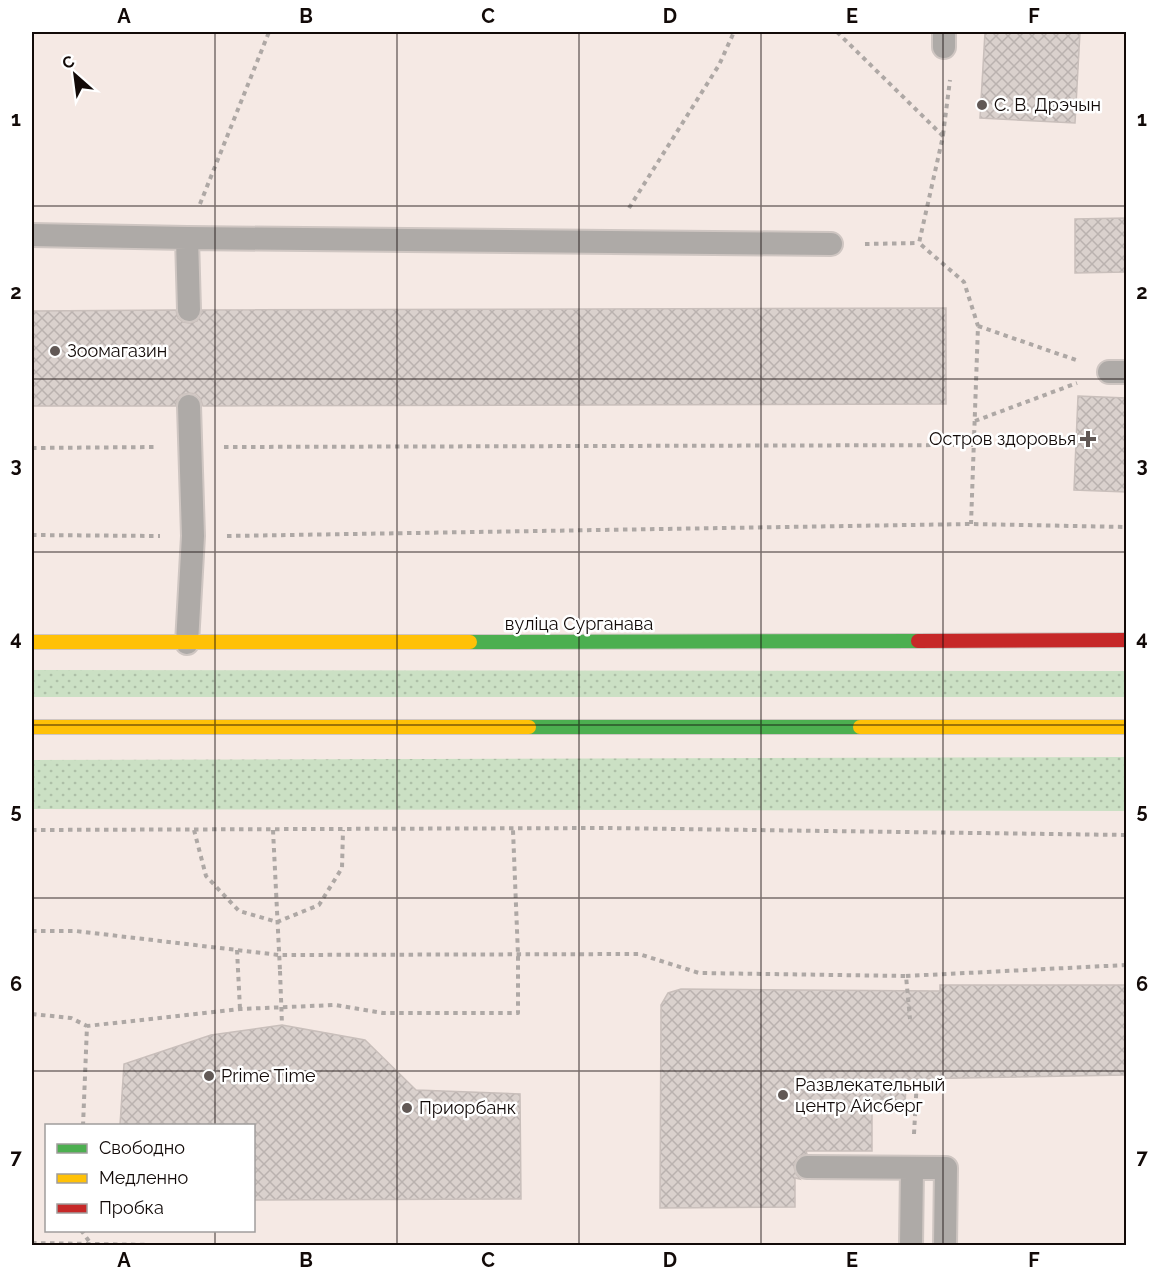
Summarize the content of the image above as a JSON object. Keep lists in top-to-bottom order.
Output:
{
  "streets": {
    "main road": ["вуліца Сурганава"]
  },
  "places": {
    "other": [
      "С. В. Дрэчын",
      "Зоомагазин",
      "Prime Time",
      "Развлекательный центр Айсберг",
      "Приорбанк"
    ],
    "health": ["Остров здоровья"]
  },
  "legend": ["Свободно", "Медленно", "Пробка"],
  "north": "top left",
  "grid": {
    "columns": [
      "A",
      "B",
      "C",
      "D",
      "E",
      "F"
    ],
    "rows": [
      "1",
      "2",
      "3",
      "4",
      "5",
      "6",
      "7"
    ]
  }
}
